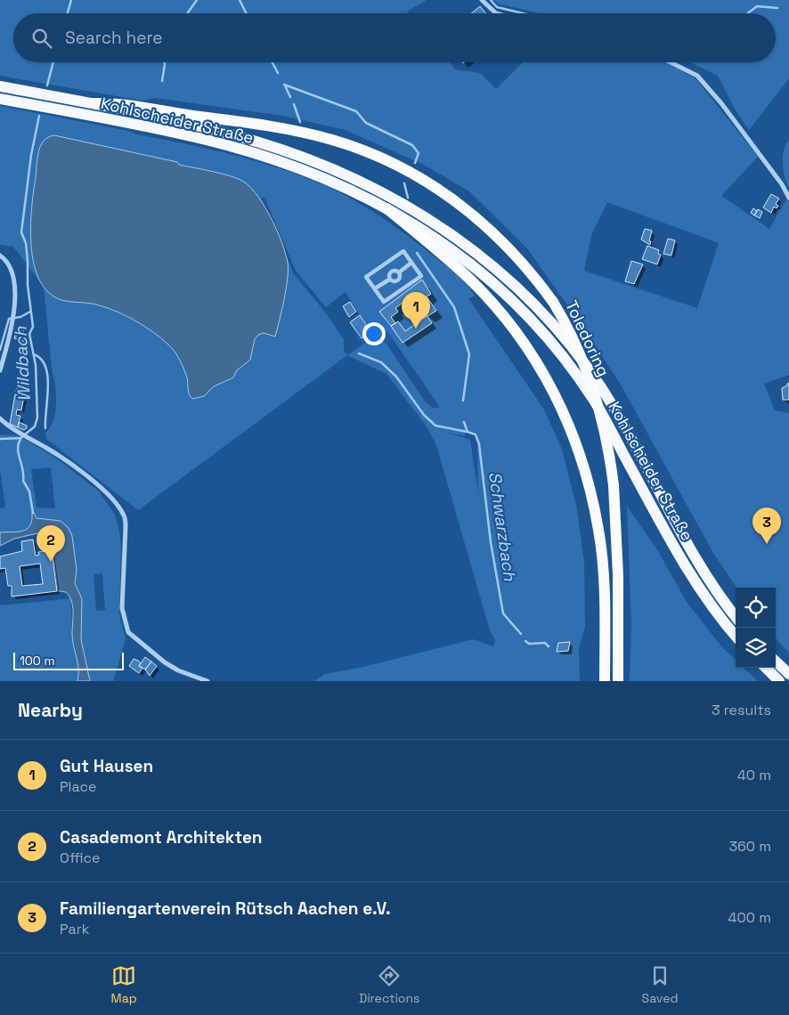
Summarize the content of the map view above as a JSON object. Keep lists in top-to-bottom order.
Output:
{
  "streets": {
    "highway": ["Toledoring"],
    "main road": ["Kohlscheider Straße"]
  },
  "crossings": [
    ["Kohlscheider Straße", "Toledoring"]
  ],
  "water": ["Wildbach", "Schwarzbach"],
  "scale_bar": "100 m",
  "page": {
    "search": "Search here",
    "pins": ["1", "3", "2"],
    "scale": "100 m",
    "heading": ["Nearby", "3 results"],
    "list": [
      {
        "mark": "1",
        "name": "Gut Hausen",
        "note": "Place",
        "value": "40 m"
      },
      {
        "mark": "2",
        "name": "Casademont Architekten",
        "note": "Office",
        "value": "360 m"
      },
      {
        "mark": "3",
        "name": "Familiengartenverein Rütsch Aachen e.V.",
        "note": "Park",
        "value": "400 m"
      }
    ],
    "nav": ["Map", "Directions", "Saved"]
  }
}
